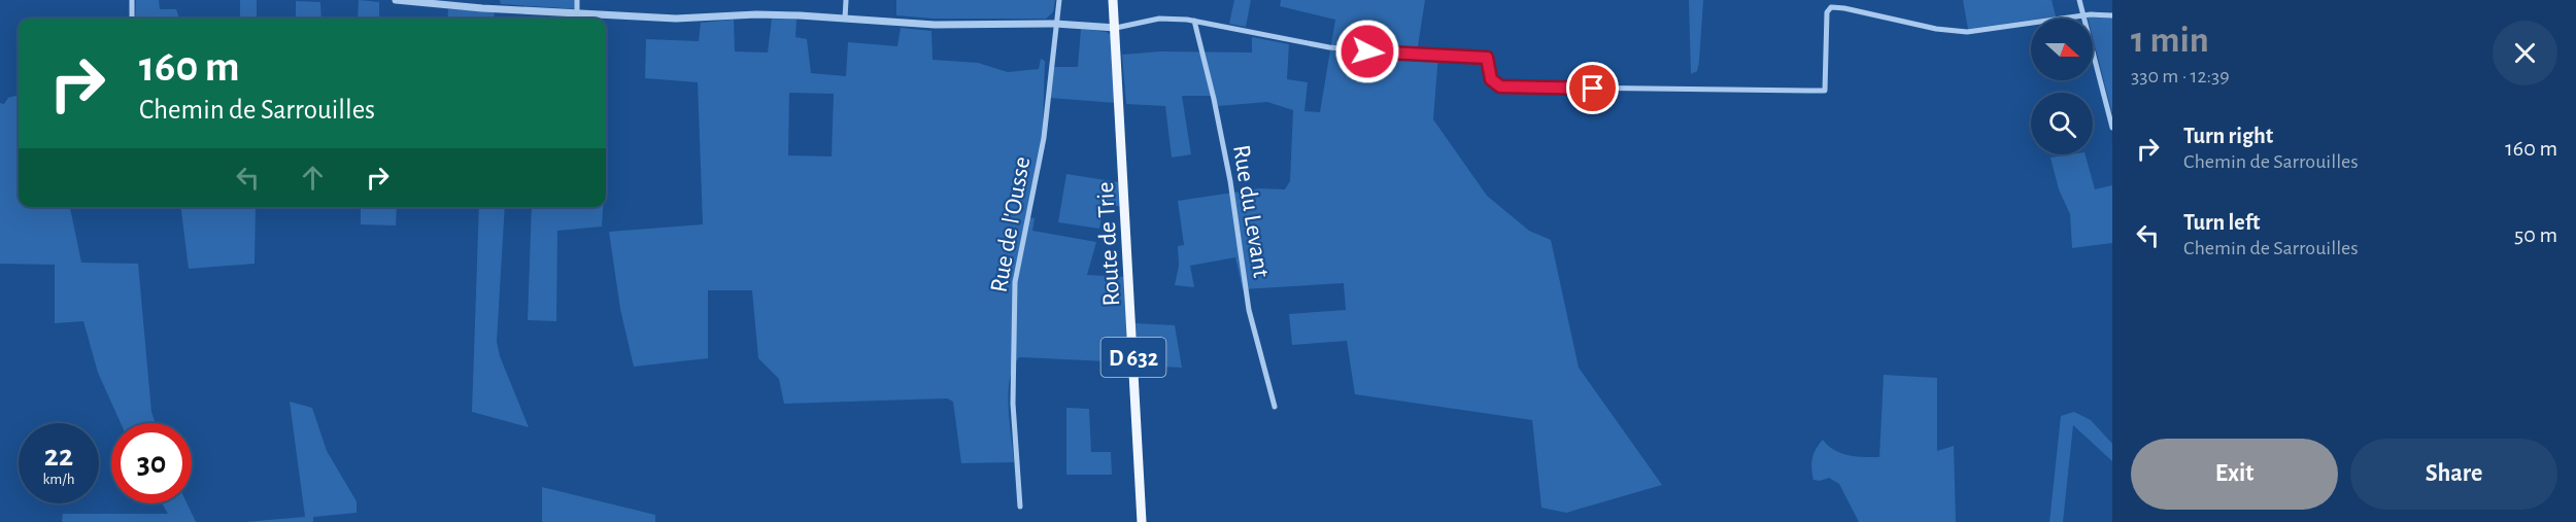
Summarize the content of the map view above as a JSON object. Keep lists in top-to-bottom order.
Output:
{
  "streets": {
    "main road": ["Route de Trie", "D 632"],
    "street": ["Rue du Levant", "Rue de l'Ousse"]
  },
  "north": "right",
  "page": {
    "heading": ["1 min", "330 m · 12:39"],
    "turn": ["160 m", "Chemin de Sarrouilles"],
    "list": [
      {
        "name": "Turn right",
        "note": "Chemin de Sarrouilles",
        "value": "160 m"
      },
      {
        "name": "Turn left",
        "note": "Chemin de Sarrouilles",
        "value": "50 m"
      }
    ],
    "speed": "22 km/h",
    "limit": "30",
    "buttons": ["Exit", "Share"]
  }
}
